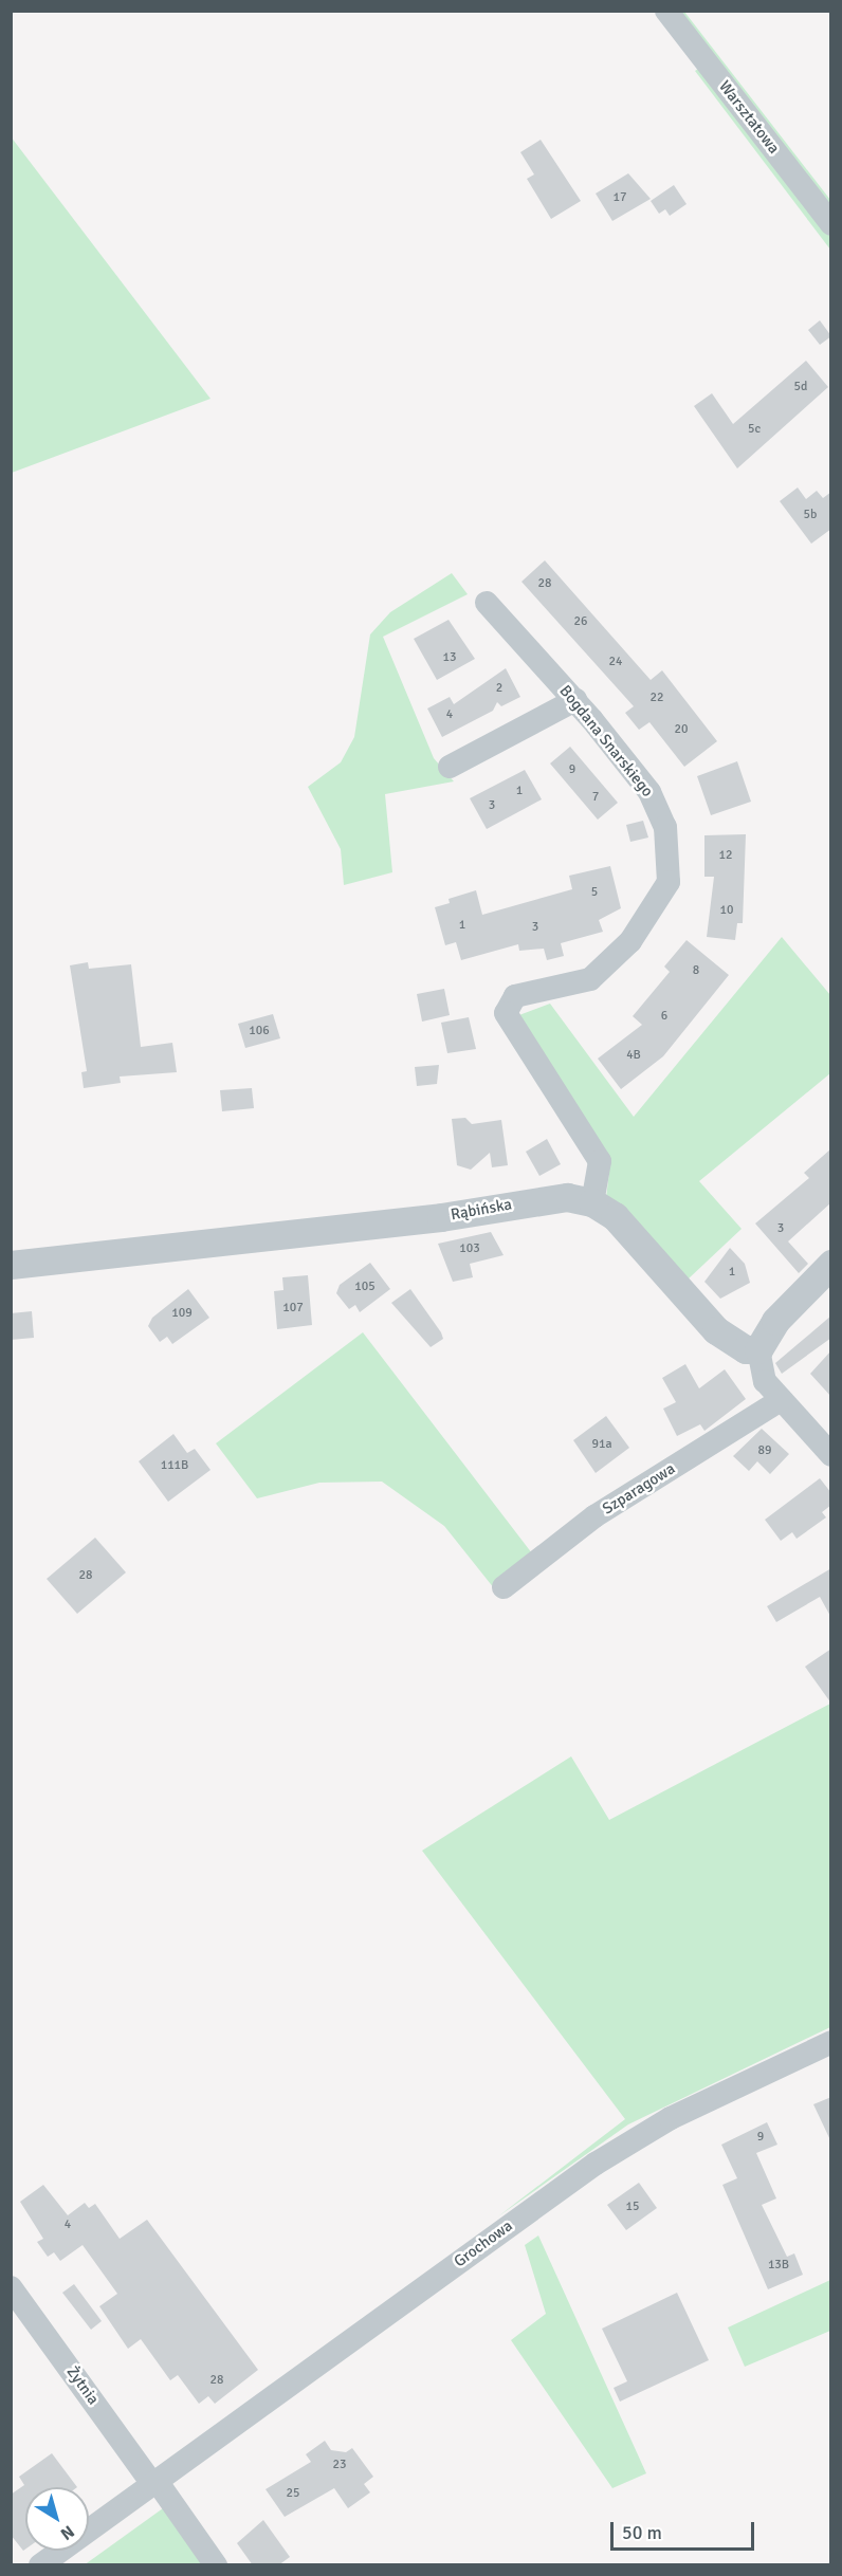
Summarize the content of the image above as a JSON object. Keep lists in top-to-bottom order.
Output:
{
  "streets": {
    "street": [
      "Warsztatowa",
      "Bogdana Snarskiego",
      "Rąbińska",
      "Szparagowa",
      "Grochowa",
      "Żytnia"
    ]
  },
  "crossings": [
    ["Bogdana Snarskiego", "Rąbińska"],
    ["Grochowa", "Żytnia"]
  ],
  "house_numbers": [
    "17",
    "5d",
    "5c",
    "5b",
    "28",
    "26",
    "13",
    "24",
    "2",
    "22",
    "4",
    "20",
    "9",
    "1",
    "7",
    "3",
    "12",
    "5",
    "10",
    "1",
    "3",
    "8",
    "6",
    "106",
    "4B",
    "3",
    "103",
    "1",
    "105",
    "107",
    "109",
    "91a",
    "89",
    "111B",
    "28",
    "9",
    "15",
    "4",
    "13B",
    "28",
    "23",
    "25"
  ],
  "scale_bar": "50 m",
  "north": "bottom right"
}
